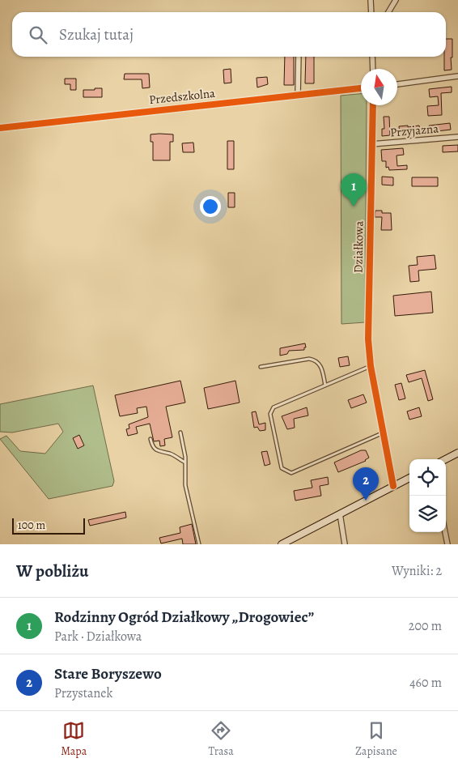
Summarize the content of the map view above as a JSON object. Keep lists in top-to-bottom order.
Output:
{
  "streets": {
    "street": ["Przedszkolna", "Przyjazna", "Działkowa"]
  },
  "crossings": [
    ["Przyjazna", "Działkowa"]
  ],
  "scale_bar": "100 m",
  "north": "top",
  "page": {
    "search": "Szukaj tutaj",
    "pins": ["1", "2"],
    "scale": "100 m",
    "heading": ["W pobliżu", "Wyniki: 2"],
    "list": [
      {
        "mark": "1",
        "name": "Rodzinny Ogród Działkowy „Drogowiec”",
        "note": "Park · Działkowa",
        "value": "200 m"
      },
      {
        "mark": "2",
        "name": "Stare Boryszewo",
        "note": "Przystanek",
        "value": "460 m"
      }
    ],
    "nav": ["Mapa", "Trasa", "Zapisane"]
  }
}
